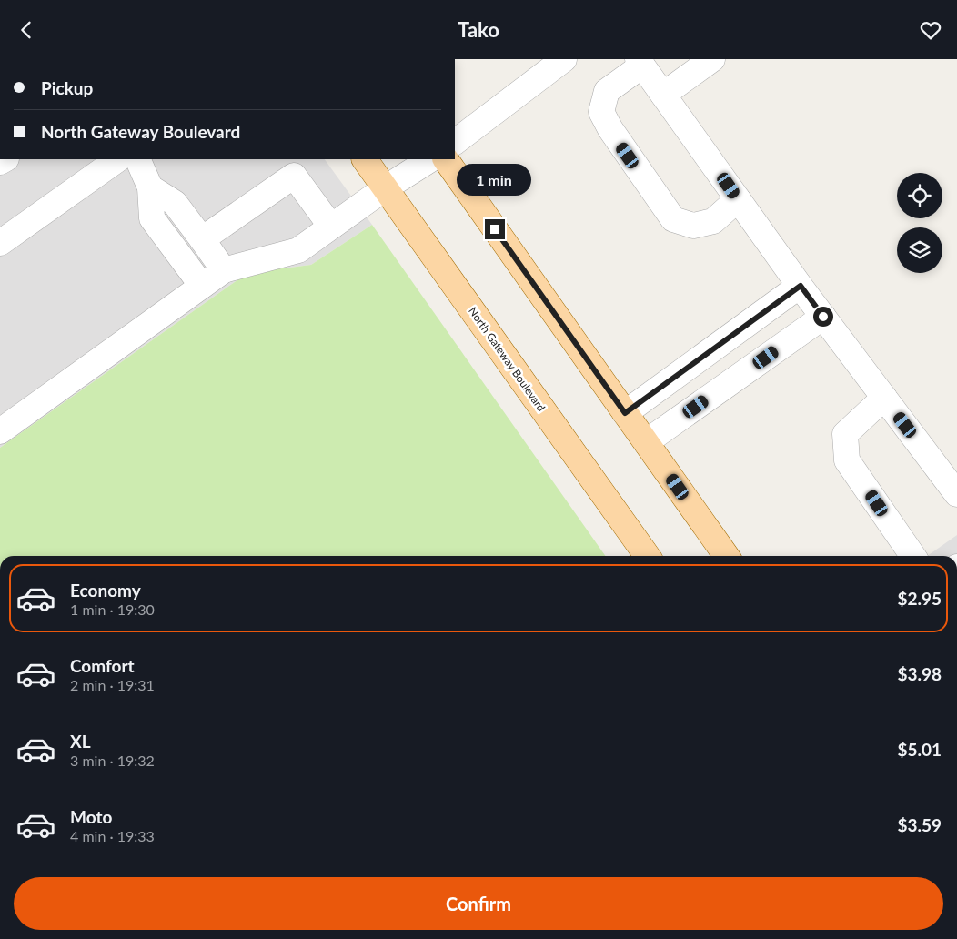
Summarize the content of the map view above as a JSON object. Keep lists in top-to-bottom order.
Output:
{
  "streets": {
    "main road": ["North Gateway Boulevard"]
  },
  "page": {
    "header": "Tako",
    "banner": ["Pickup", "North Gateway Boulevard"],
    "bubble": "1 min",
    "list": [
      {
        "name": "Economy",
        "note": "1 min · 19:30",
        "value": "$2.95"
      },
      {
        "name": "Comfort",
        "note": "2 min · 19:31",
        "value": "$3.98"
      },
      {
        "name": "XL",
        "note": "3 min · 19:32",
        "value": "$5.01"
      },
      {
        "name": "Moto",
        "note": "4 min · 19:33",
        "value": "$3.59"
      }
    ],
    "buttons": "Confirm"
  }
}
